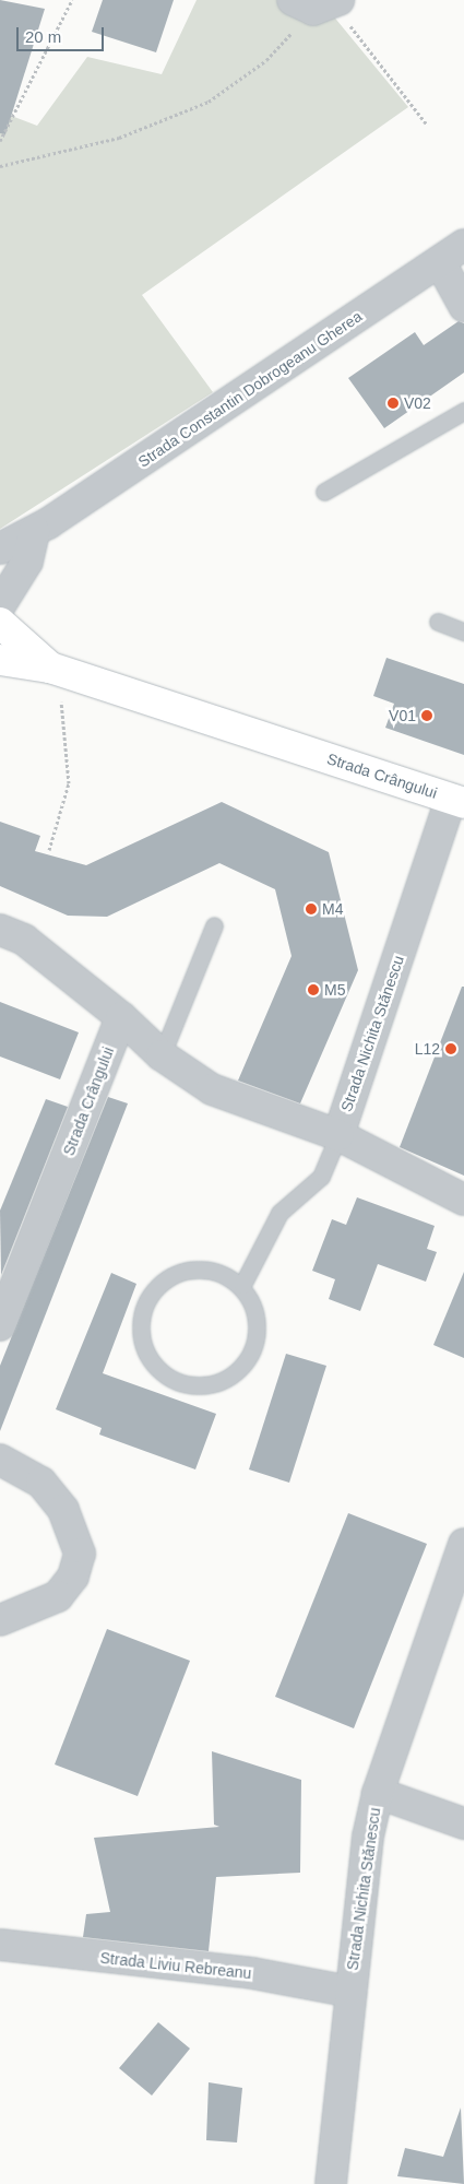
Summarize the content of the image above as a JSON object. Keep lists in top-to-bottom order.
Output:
{
  "streets": {
    "main road": ["Strada Crângului"],
    "street": ["Strada Constantin Dobrogeanu Gherea", "Strada Nichita Stănescu", "Strada Liviu Rebreanu"]
  },
  "crossings": [
    ["Strada Crângului", "Strada Nichita Stănescu"],
    ["Strada Nichita Stănescu", "Strada Liviu Rebreanu"]
  ],
  "places": [
    "V02",
    "V01",
    "M4",
    "M5",
    "L12"
  ],
  "scale_bar": "20 m"
}
